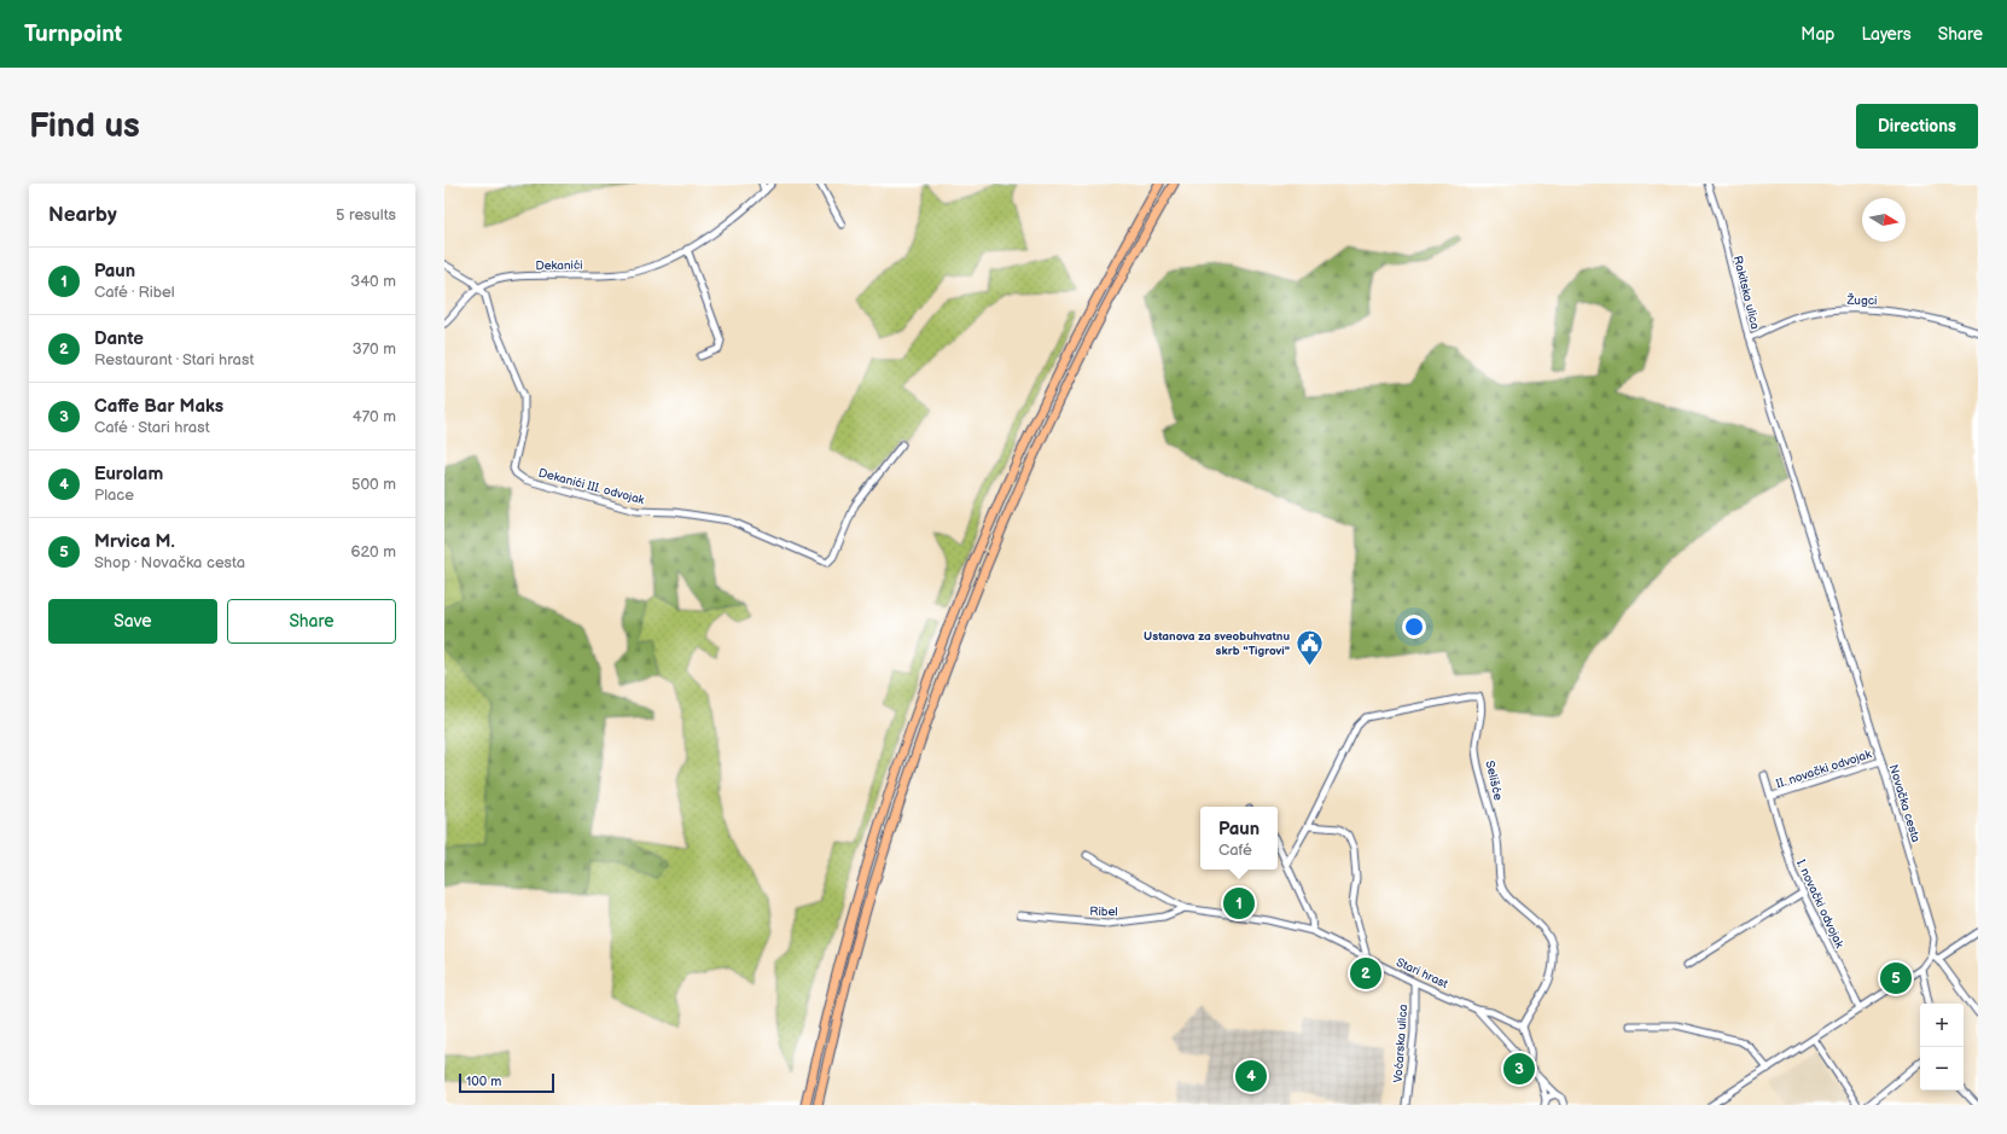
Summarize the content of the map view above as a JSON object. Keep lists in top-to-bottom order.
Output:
{
  "streets": {
    "street": [
      "Dekanići",
      "Rakitska ulica",
      "Žugci",
      "Dekanići III. odvojak",
      "II. novački odvojak",
      "Selišće",
      "Novačka cesta",
      "I. novački odvojak",
      "Ribel",
      "Stari hrast",
      "Voćarska ulica"
    ]
  },
  "crossings": [
    ["Dekanići", "Dekanići III. odvojak"],
    ["Rakitska ulica", "Žugci"],
    ["Rakitska ulica", "Novačka cesta"],
    ["II. novački odvojak", "Novačka cesta"],
    ["II. novački odvojak", "I. novački odvojak"],
    ["Ribel", "Stari hrast"],
    ["Stari hrast", "Voćarska ulica"]
  ],
  "places": {
    "public building": ["Ustanova za sveobuhvatnu skrb \"Tigrovi\""]
  },
  "scale_bar": "100 m",
  "north": "right",
  "page": {
    "header": "Turnpoint",
    "nav": ["Map", "Layers", "Share"],
    "buttons": [
      "Directions",
      ["Save", "Share"]
    ],
    "title": "Find us",
    "heading": ["Nearby", "5 results"],
    "list": [
      {
        "mark": "1",
        "name": "Paun",
        "note": "Café · Ribel",
        "value": "340 m"
      },
      {
        "mark": "2",
        "name": "Dante",
        "note": "Restaurant · Stari hrast",
        "value": "370 m"
      },
      {
        "mark": "3",
        "name": "Caffe Bar Maks",
        "note": "Café · Stari hrast",
        "value": "470 m"
      },
      {
        "mark": "4",
        "name": "Eurolam",
        "note": "Place",
        "value": "500 m"
      },
      {
        "mark": "5",
        "name": "Mrvica M.",
        "note": "Shop · Novačka cesta",
        "value": "620 m"
      }
    ],
    "popup": ["Paun", "Café"],
    "pins": [
      "1",
      "2",
      "5",
      "3",
      "4"
    ],
    "map_buttons": ["+", "−"],
    "scale": "100 m"
  }
}
